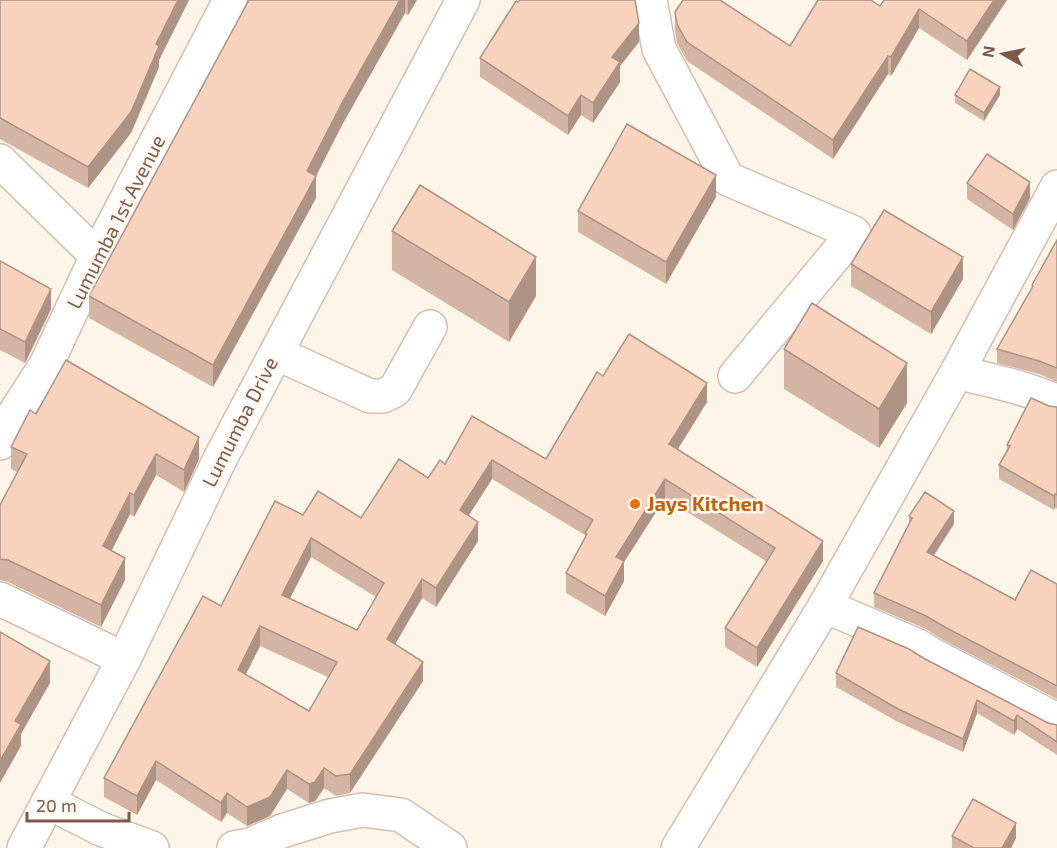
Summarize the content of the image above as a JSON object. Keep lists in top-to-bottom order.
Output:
{
  "streets": {
    "street": ["Lumumba 1st Avenue", "Lumumba Drive"]
  },
  "places": ["Jays Kitchen"],
  "scale_bar": "20 m",
  "north": "left"
}
